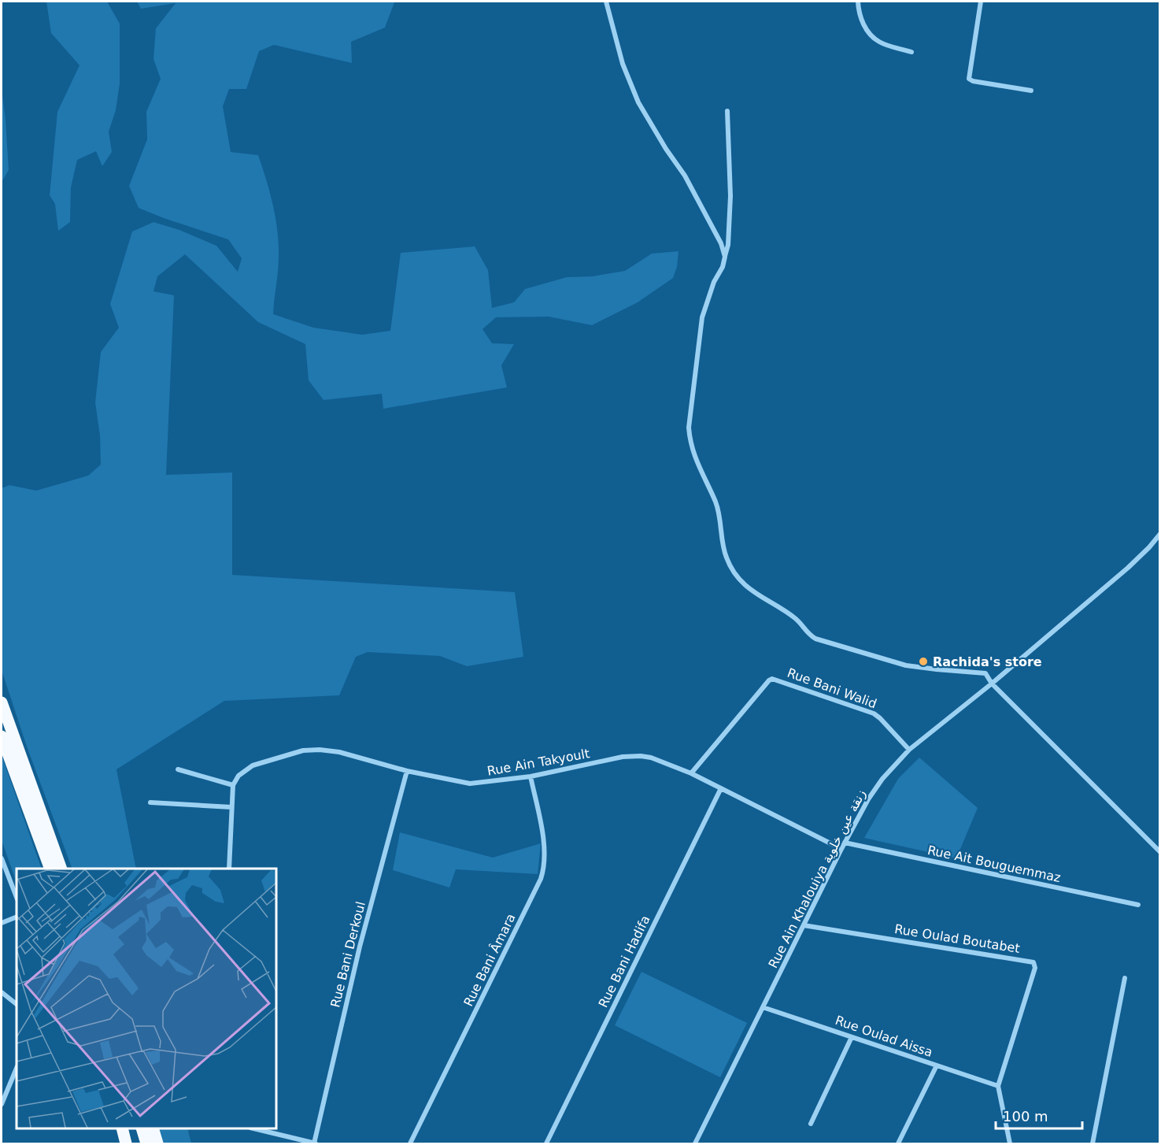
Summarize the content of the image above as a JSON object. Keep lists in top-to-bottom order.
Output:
{
  "streets": {
    "street": [
      "Rue Bani Walid",
      "Rue Ain Takyoult",
      "Rue Ait Bouguemmaz",
      "Rue Ain Khalouiya زنقة عين خلوية",
      "Rue Oulad Boutabet",
      "Rue Bani Derkoul",
      "Rue Bani Âmara",
      "Rue Bani Hadifa",
      "Rue Oulad Aissa"
    ]
  },
  "crossings": [
    ["Rue Bani Walid", "Rue Ain Takyoult"],
    ["Rue Bani Walid", "Rue Ain Khalouiya زنقة عين خلوية"],
    ["Rue Ain Takyoult", "Rue Ain Khalouiya زنقة عين خلوية"],
    ["Rue Ain Takyoult", "Rue Bani Derkoul"],
    ["Rue Ain Takyoult", "Rue Bani Âmara"],
    ["Rue Ain Takyoult", "Rue Bani Hadifa"],
    ["Rue Ait Bouguemmaz", "Rue Ain Khalouiya زنقة عين خلوية"],
    ["Rue Ain Khalouiya زنقة عين خلوية", "Rue Oulad Boutabet"],
    ["Rue Ain Khalouiya زنقة عين خلوية", "Rue Oulad Aissa"],
    ["Rue Oulad Boutabet", "Rue Oulad Aissa"]
  ],
  "places": ["Rachida's store"],
  "scale_bar": "100 m"
}
